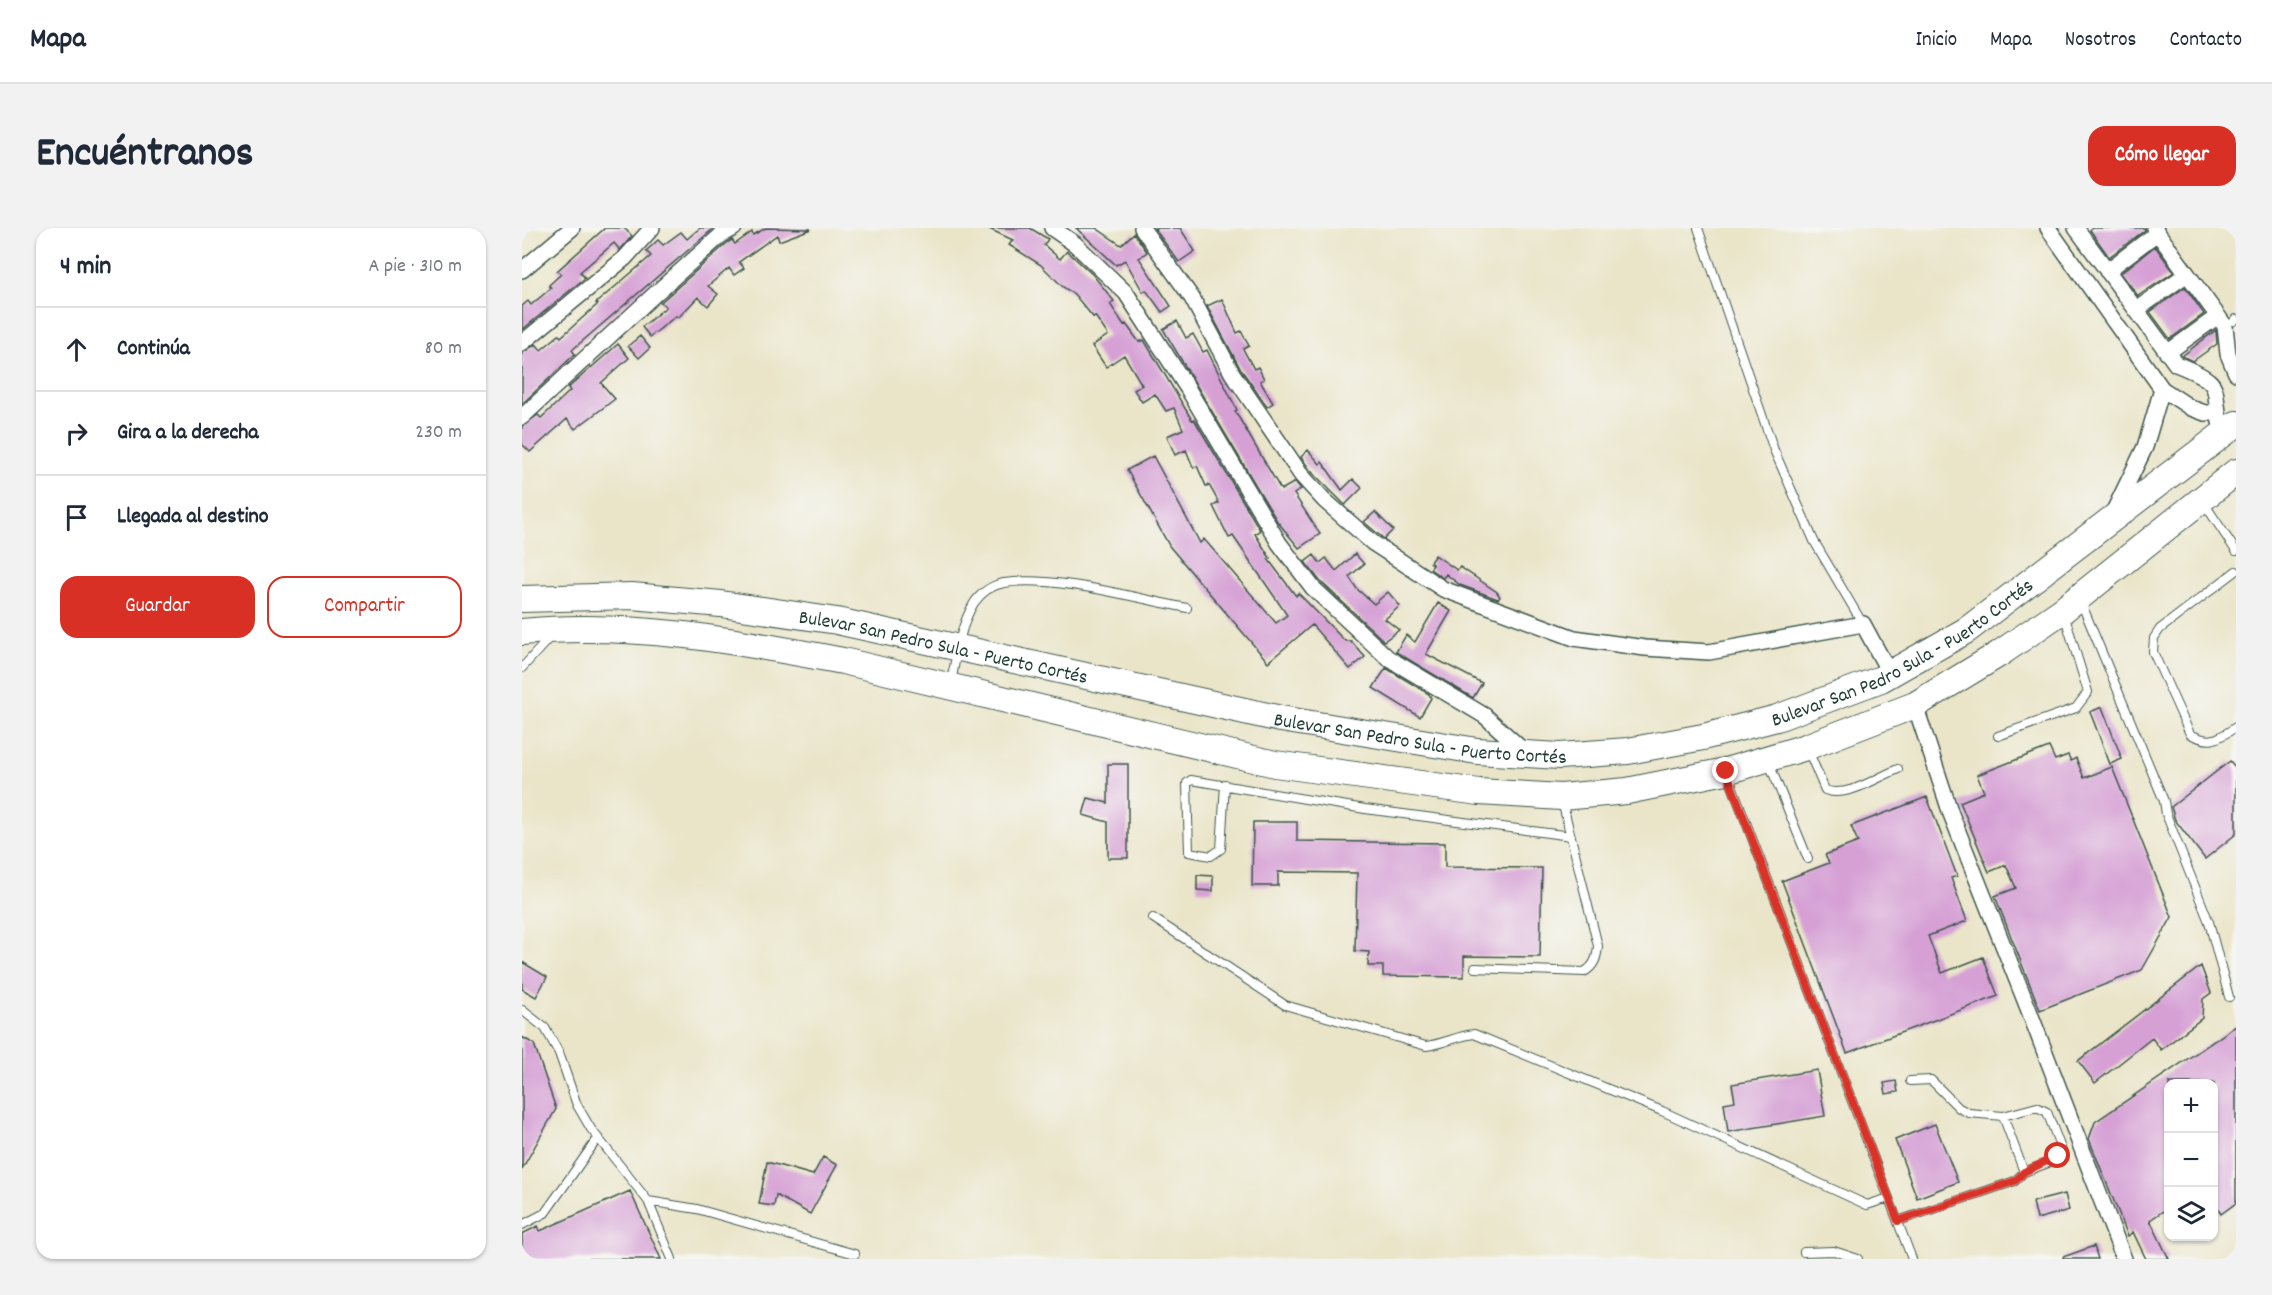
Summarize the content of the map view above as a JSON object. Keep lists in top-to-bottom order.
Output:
{
  "streets": {
    "highway": ["Bulevar San Pedro Sula - Puerto Cortés"]
  },
  "page": {
    "header": "Mapa",
    "nav": [
      "Inicio",
      "Mapa",
      "Nosotros",
      "Contacto"
    ],
    "title": "Encuéntranos",
    "buttons": [
      "Cómo llegar",
      ["Guardar", "Compartir"]
    ],
    "heading": ["4 min", "A pie · 310 m"],
    "list": [
      ["Continúa", "80 m"],
      ["Gira a la derecha", "230 m"],
      "Llegada al destino"
    ],
    "map_buttons": ["+", "−"]
  }
}
